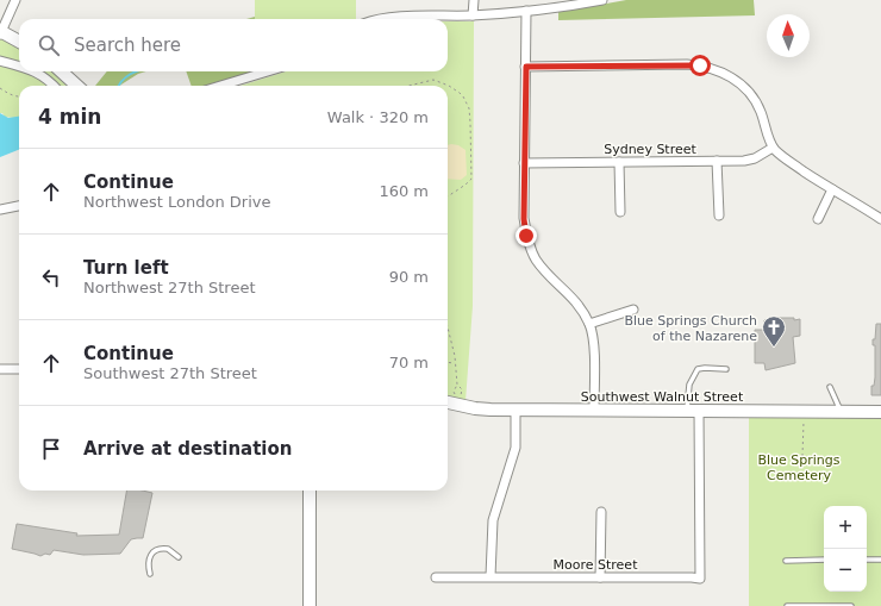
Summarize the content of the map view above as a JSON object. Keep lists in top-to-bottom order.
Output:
{
  "streets": {
    "street": ["Sydney Street", "Southwest Walnut Street", "Moore Street"]
  },
  "crossings": [
    ["Southwest Walnut Street", "Moore Street"]
  ],
  "parks": ["Blue Springs Cemetery"],
  "places": {
    "church": ["Blue Springs Church of the Nazarene"]
  },
  "north": "top",
  "page": {
    "search": "Search here",
    "heading": ["4 min", "Walk · 320 m"],
    "list": [
      ["Continue", "Northwest London Drive", "160 m"],
      ["Turn left", "Northwest 27th Street", "90 m"],
      ["Continue", "Southwest 27th Street", "70 m"],
      "Arrive at destination"
    ],
    "map_buttons": ["+", "−"]
  }
}
